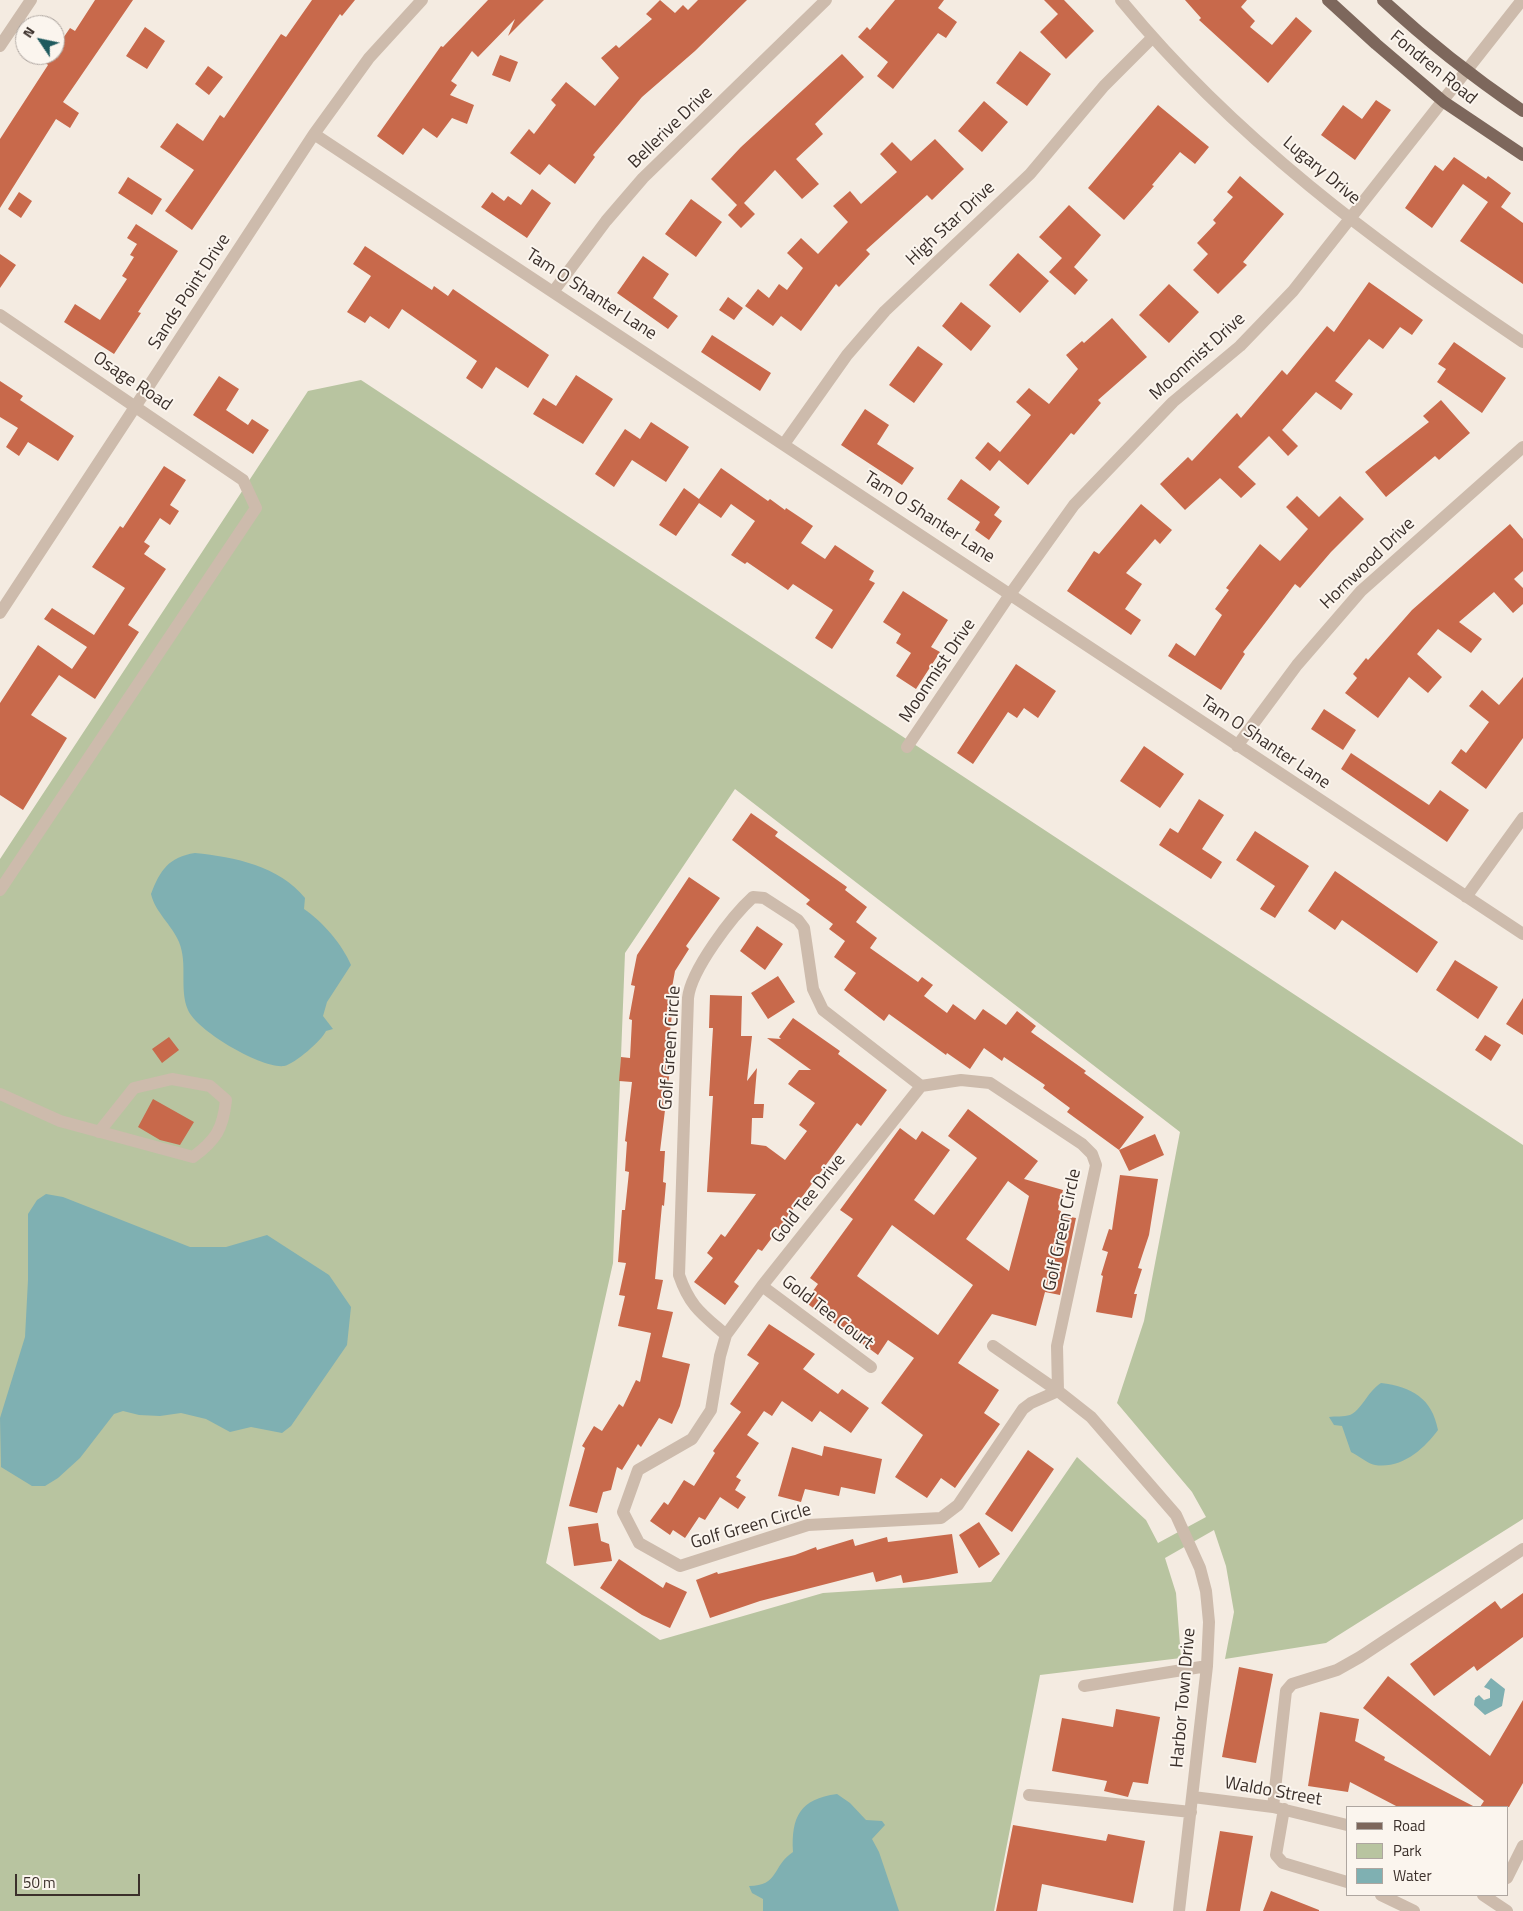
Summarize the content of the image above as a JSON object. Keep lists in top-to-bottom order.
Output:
{
  "streets": {
    "main road": ["Fondren Road"],
    "street": [
      "Bellerive Drive",
      "Lugary Drive",
      "High Star Drive",
      "Sands Point Drive",
      "Tam O Shanter Lane",
      "Moonmist Drive",
      "Osage Road",
      "Hornwood Drive",
      "Golf Green Circle",
      "Gold Tee Drive",
      "Gold Tee Court",
      "Harbor Town Drive",
      "Waldo Street"
    ]
  },
  "crossings": [
    ["Fondren Road", "Moonmist Drive"],
    ["Bellerive Drive", "Tam O Shanter Lane"],
    ["Lugary Drive", "High Star Drive"],
    ["Lugary Drive", "Moonmist Drive"],
    ["High Star Drive", "Tam O Shanter Lane"],
    ["Sands Point Drive", "Tam O Shanter Lane"],
    ["Sands Point Drive", "Osage Road"],
    ["Tam O Shanter Lane", "Moonmist Drive"],
    ["Tam O Shanter Lane", "Hornwood Drive"],
    ["Golf Green Circle", "Gold Tee Drive"],
    ["Golf Green Circle", "Harbor Town Drive"],
    ["Gold Tee Drive", "Gold Tee Court"],
    ["Harbor Town Drive", "Waldo Street"]
  ],
  "legend": ["Road", "Park", "Water"],
  "scale_bar": "50 m",
  "north": "top left"
}
